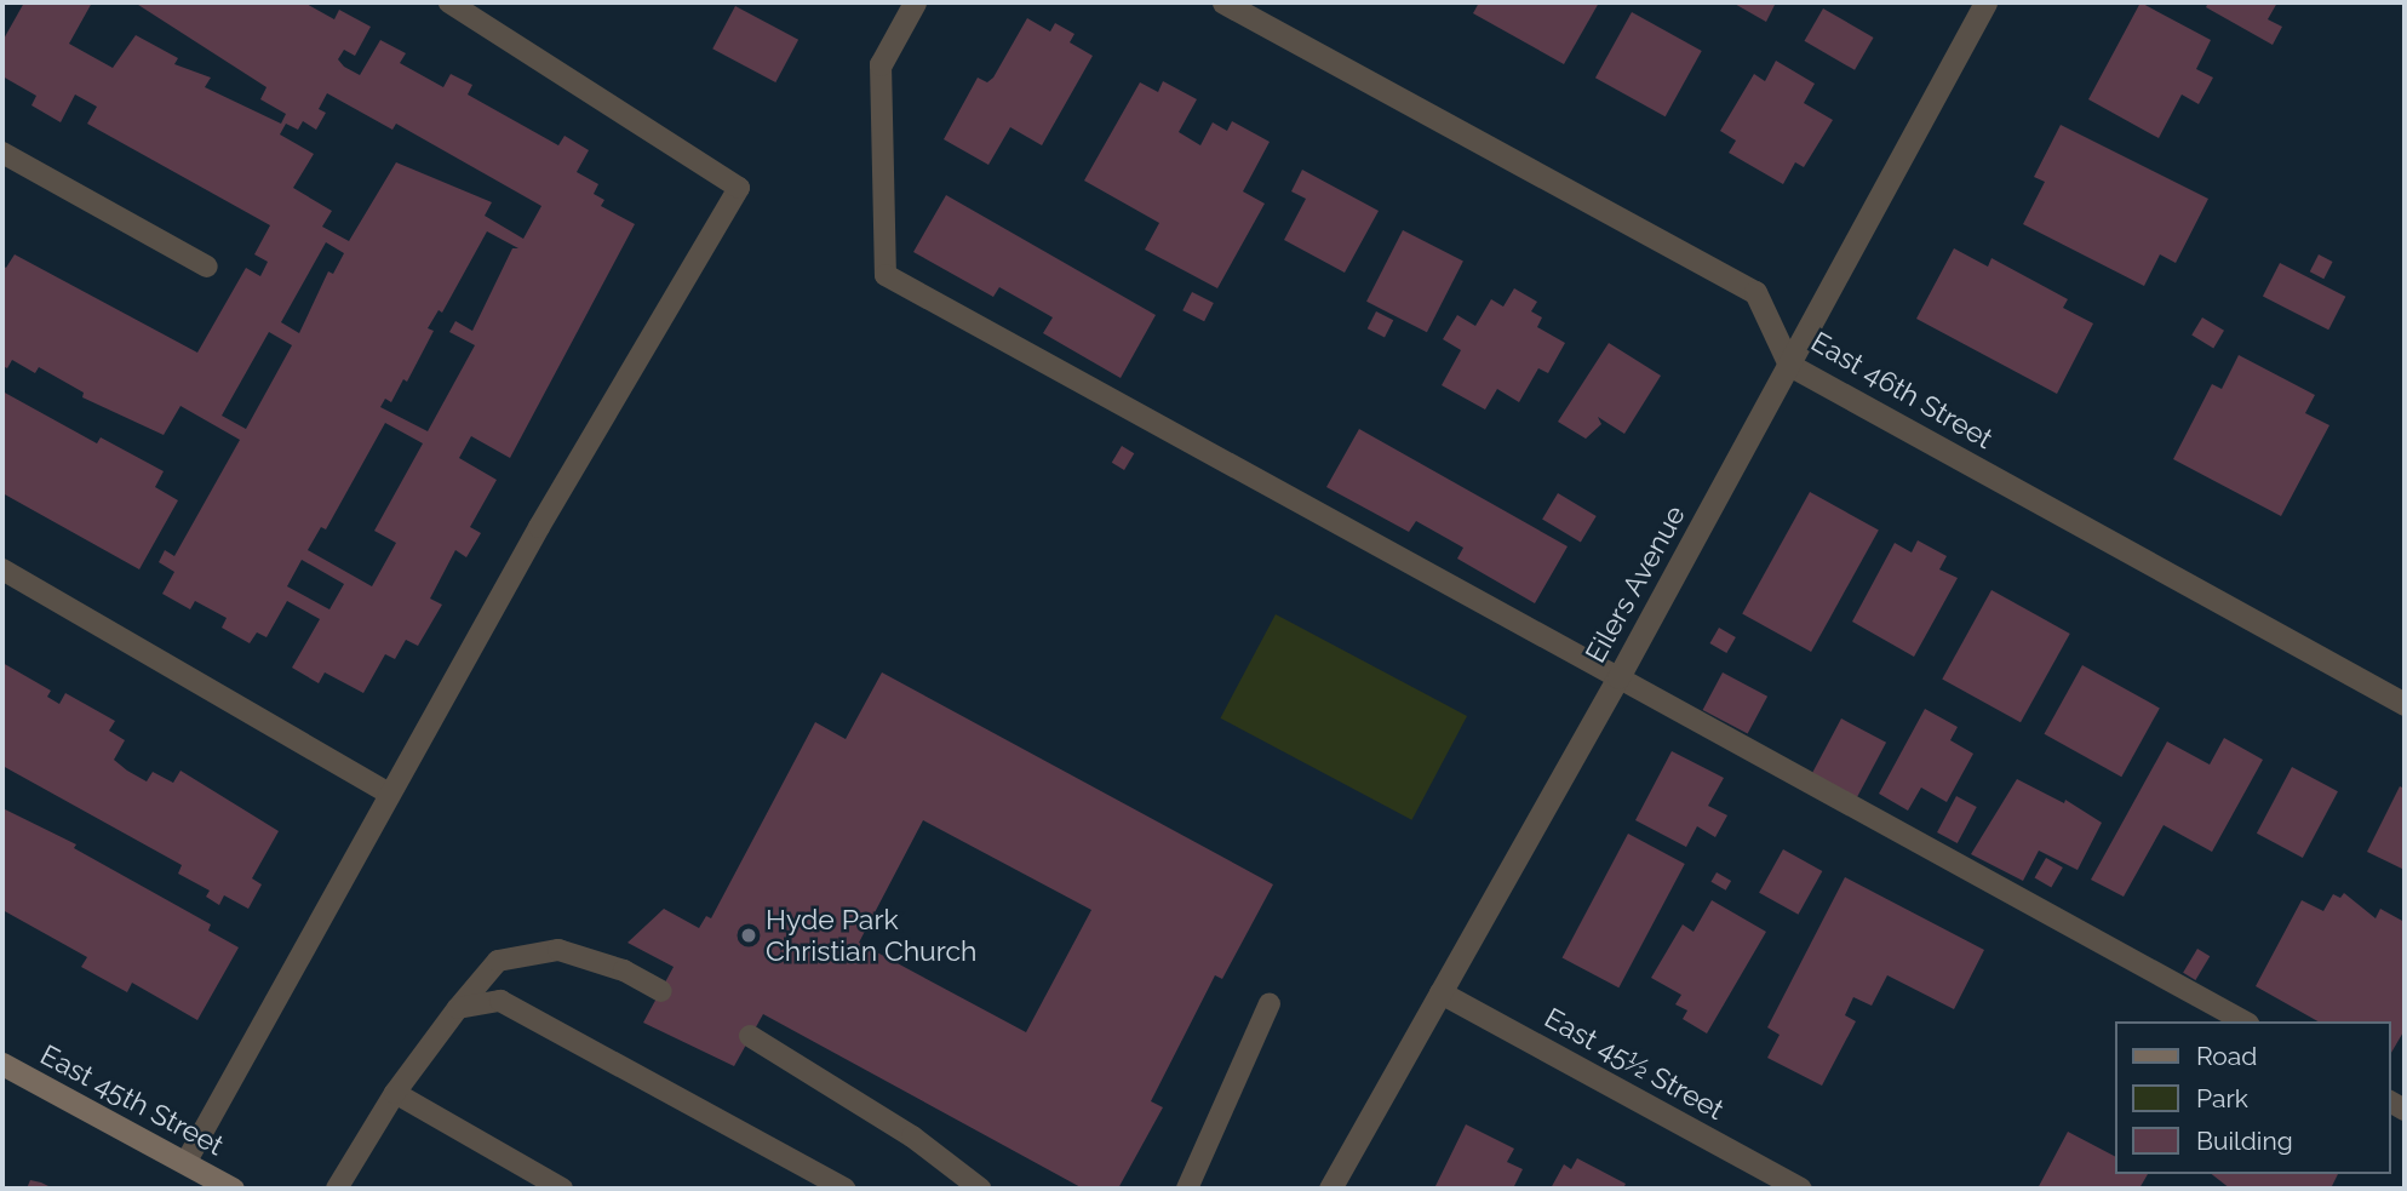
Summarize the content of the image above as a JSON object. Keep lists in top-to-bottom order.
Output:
{
  "streets": {
    "main road": ["East 45th Street"],
    "street": ["East 46th Street", "Eilers Avenue", "East 45½ Street"]
  },
  "crossings": [
    ["East 46th Street", "Eilers Avenue"],
    ["Eilers Avenue", "East 45½ Street"]
  ],
  "places": ["Hyde Park Christian Church"],
  "legend": ["Road", "Park", "Building"]
}
